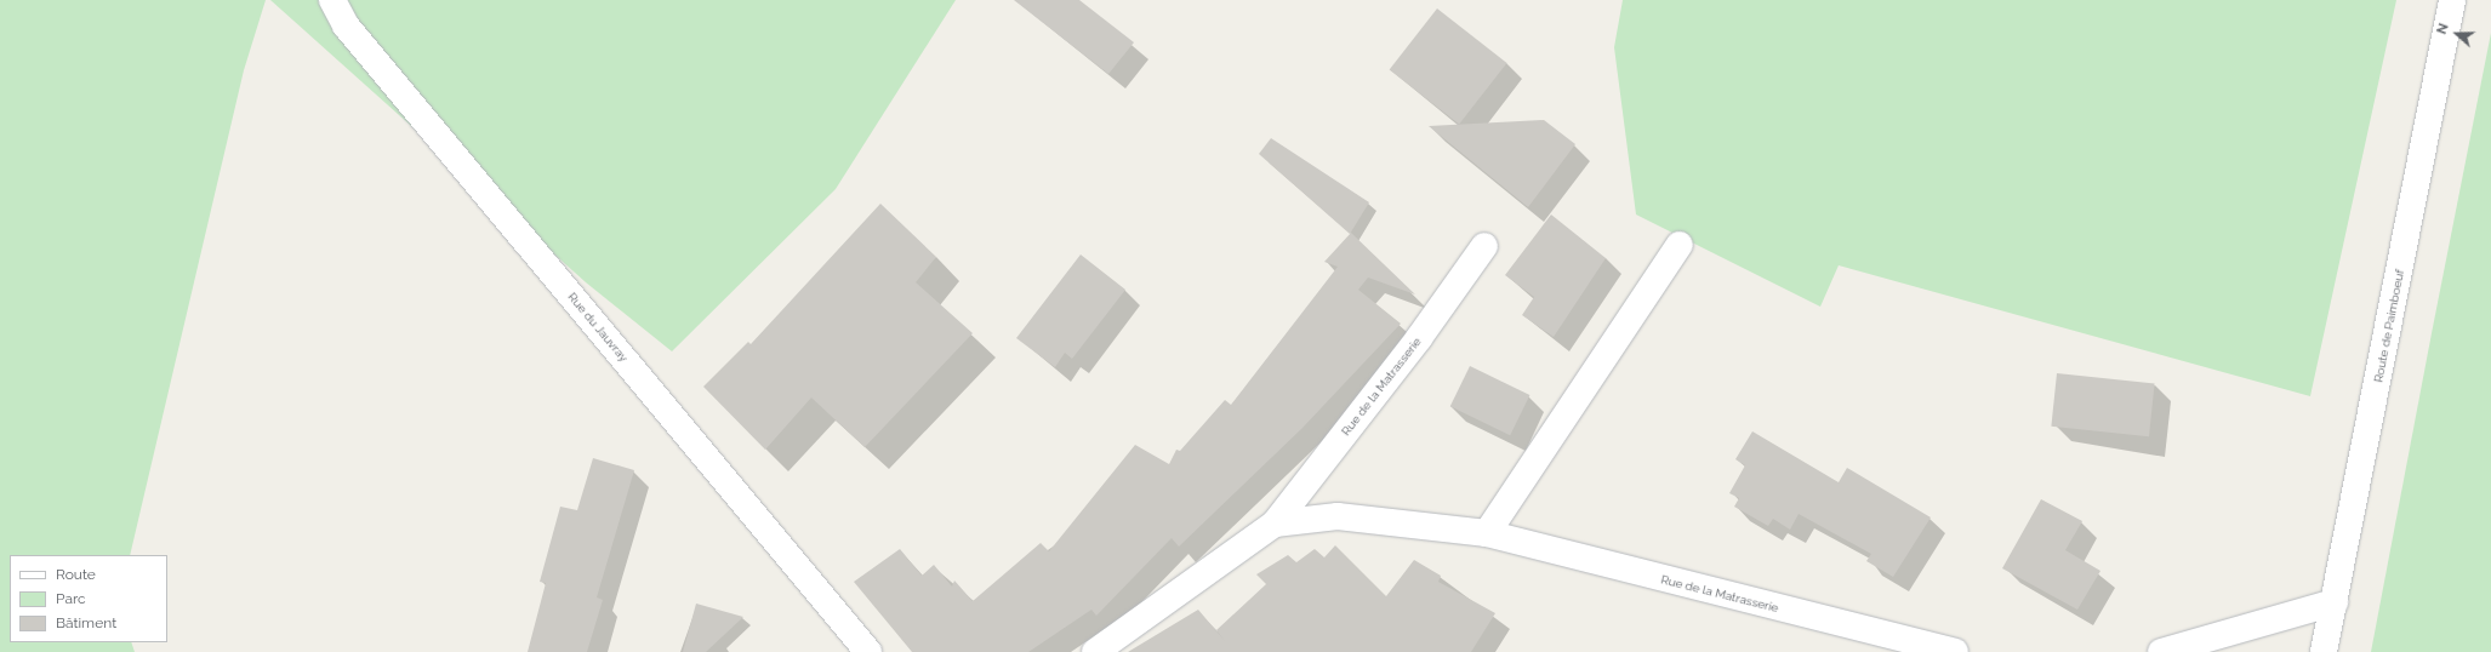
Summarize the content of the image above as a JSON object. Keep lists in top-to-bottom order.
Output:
{
  "streets": {
    "street": ["Route de Paimboeuf", "Rue du Jauvray", "Rue de la Matrasserie"]
  },
  "legend": ["Route", "Parc", "Bâtiment"],
  "north": "left"
}
